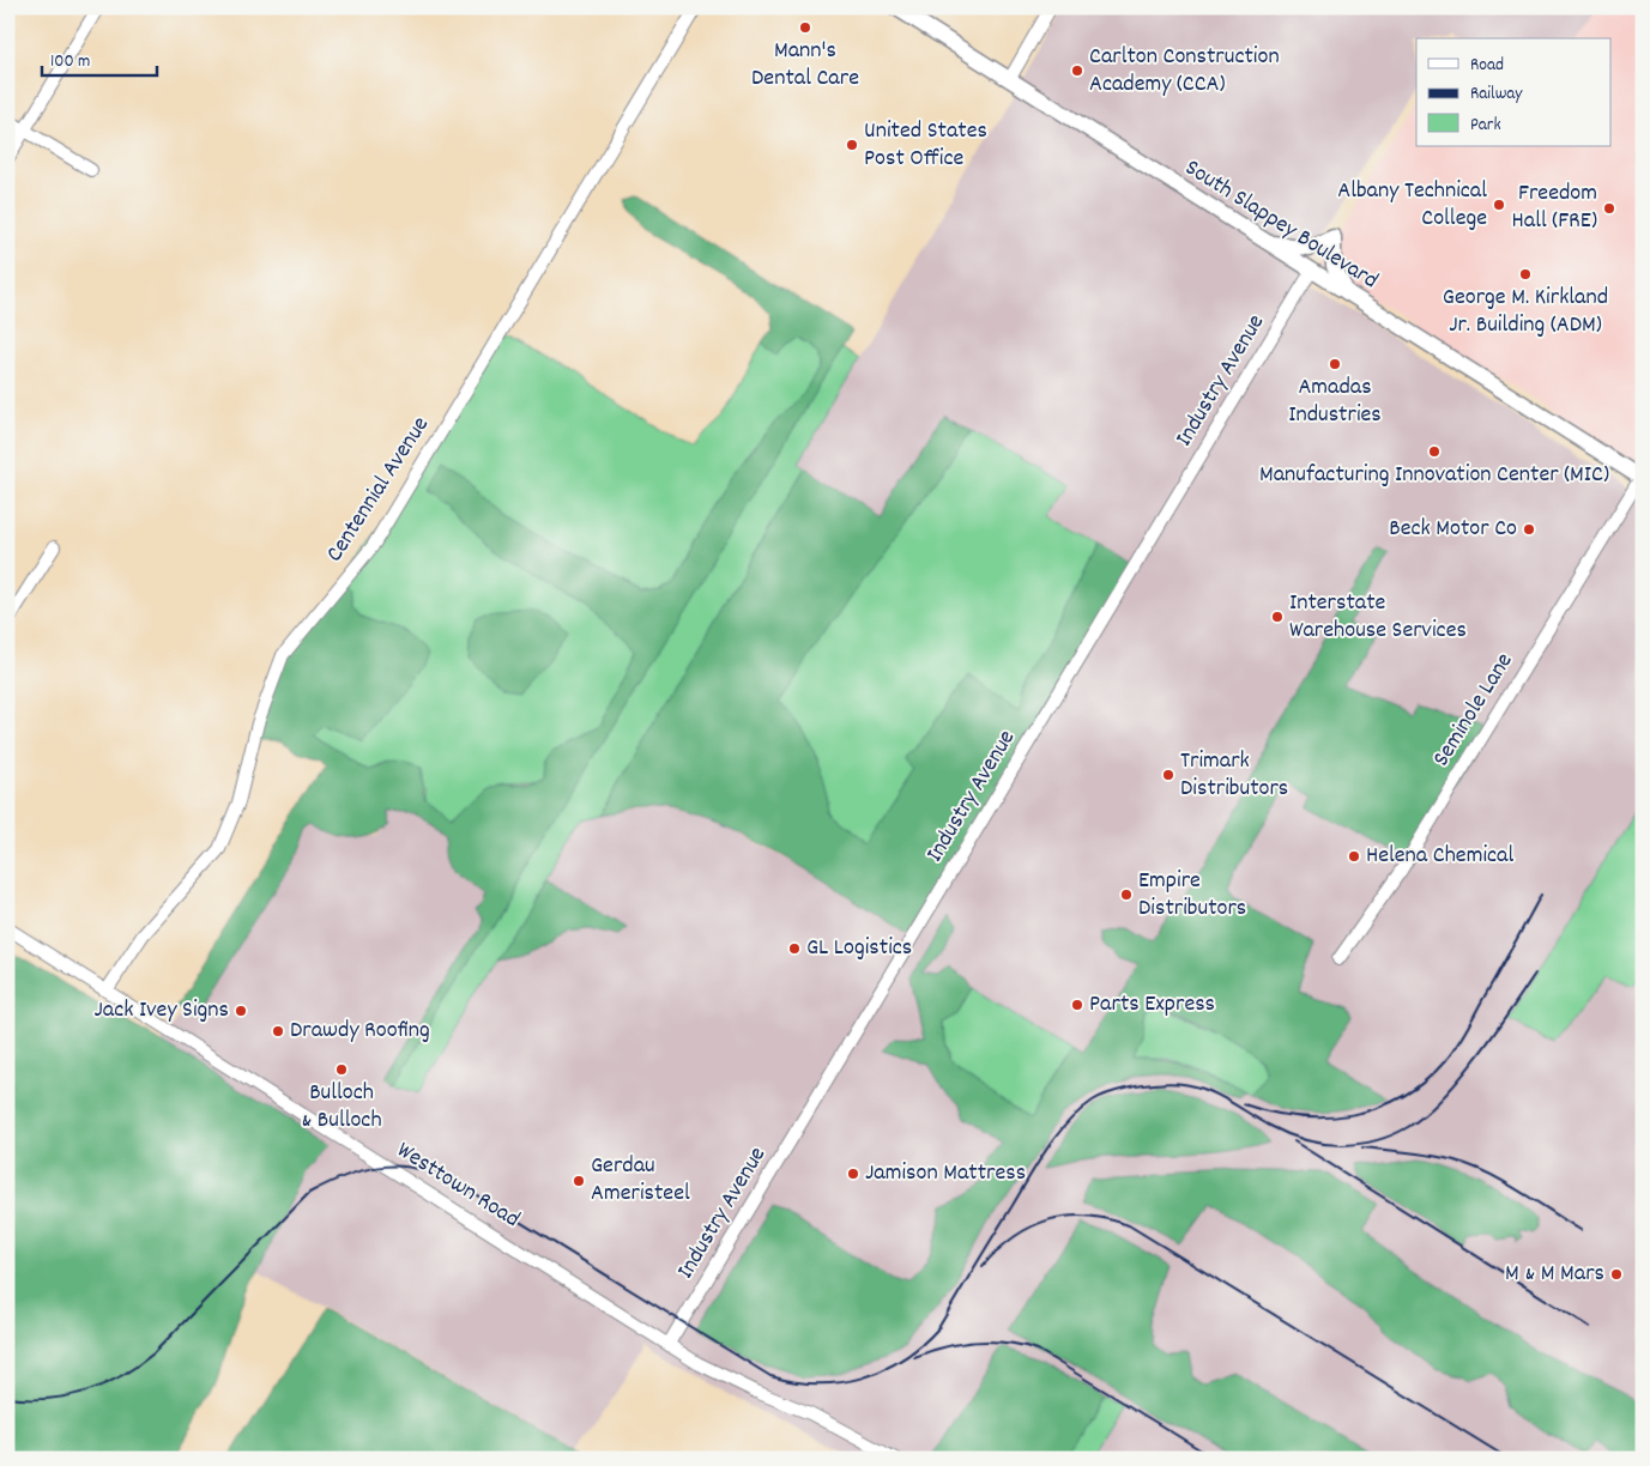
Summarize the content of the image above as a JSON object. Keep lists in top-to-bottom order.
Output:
{
  "streets": {
    "main road": ["South Slappey Boulevard"],
    "street": [
      "Industry Avenue",
      "Centennial Avenue",
      "Seminole Lane",
      "Westtown Road"
    ]
  },
  "crossings": [
    ["South Slappey Boulevard", "Industry Avenue"],
    ["South Slappey Boulevard", "Seminole Lane"],
    ["Industry Avenue", "Westtown Road"],
    ["Centennial Avenue", "Westtown Road"]
  ],
  "places": [
    "Mann's Dental Care",
    "Carlton Construction Academy (CCA)",
    "United States Post Office",
    "Albany Technical College",
    "Freedom Hall (FRE)",
    "George M. Kirkland Jr. Building (ADM)",
    "Amadas Industries",
    "Manufacturing Innovation Center (MIC)",
    "Beck Motor Co",
    "Interstate Warehouse Services",
    "Trimark Distributors",
    "Helena Chemical",
    "Empire Distributors",
    "GL Logistics",
    "Parts Express",
    "Jack Ivey Signs",
    "Drawdy Roofing",
    "Bulloch & Bulloch",
    "Jamison Mattress",
    "Gerdau Ameristeel",
    "M & M Mars"
  ],
  "legend": ["Road", "Railway", "Park"],
  "scale_bar": "100 m"
}
